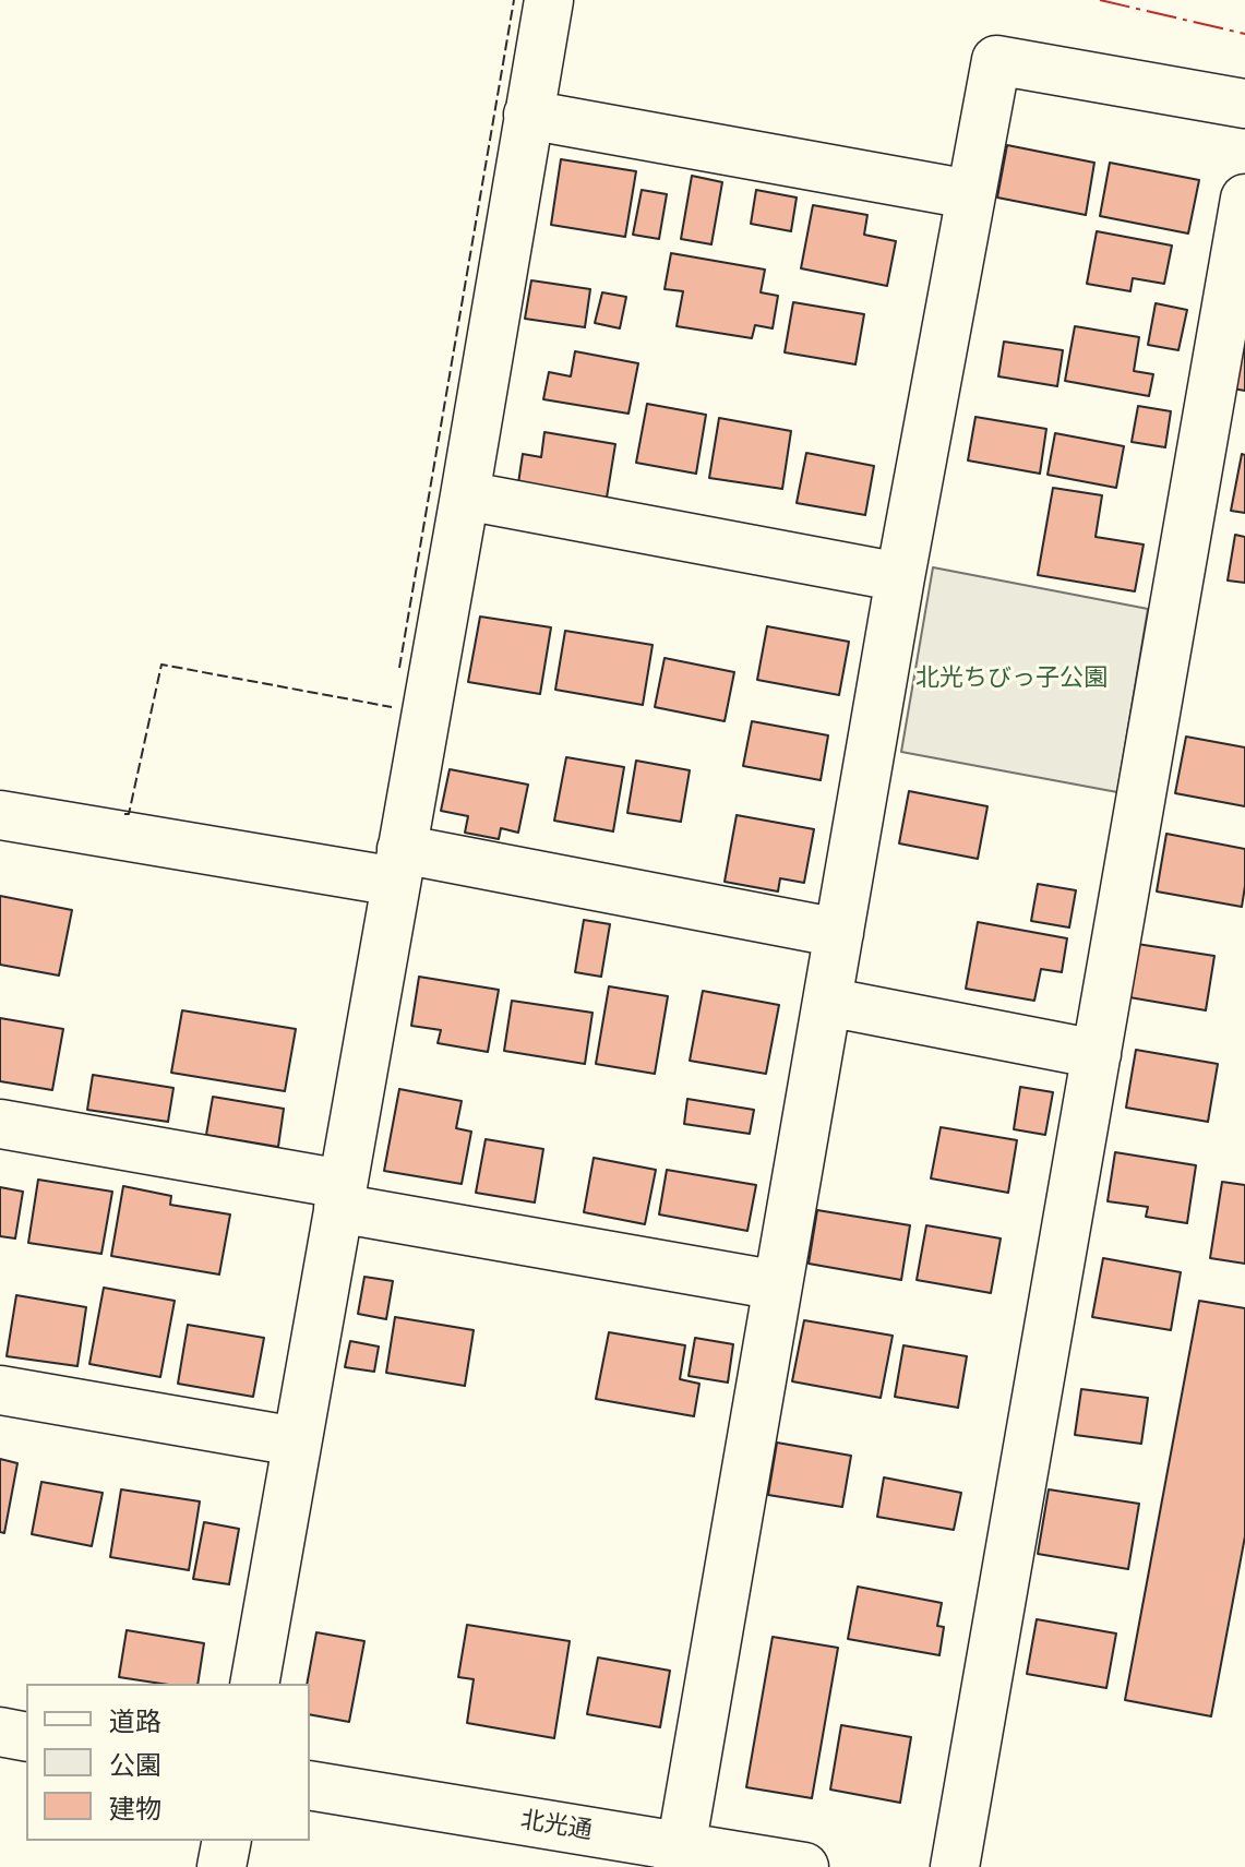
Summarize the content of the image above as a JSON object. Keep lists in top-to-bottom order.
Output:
{
  "streets": {
    "street": ["北光通"]
  },
  "parks": ["北光ちびっ子公園"],
  "legend": ["道路", "公園", "建物"]
}
